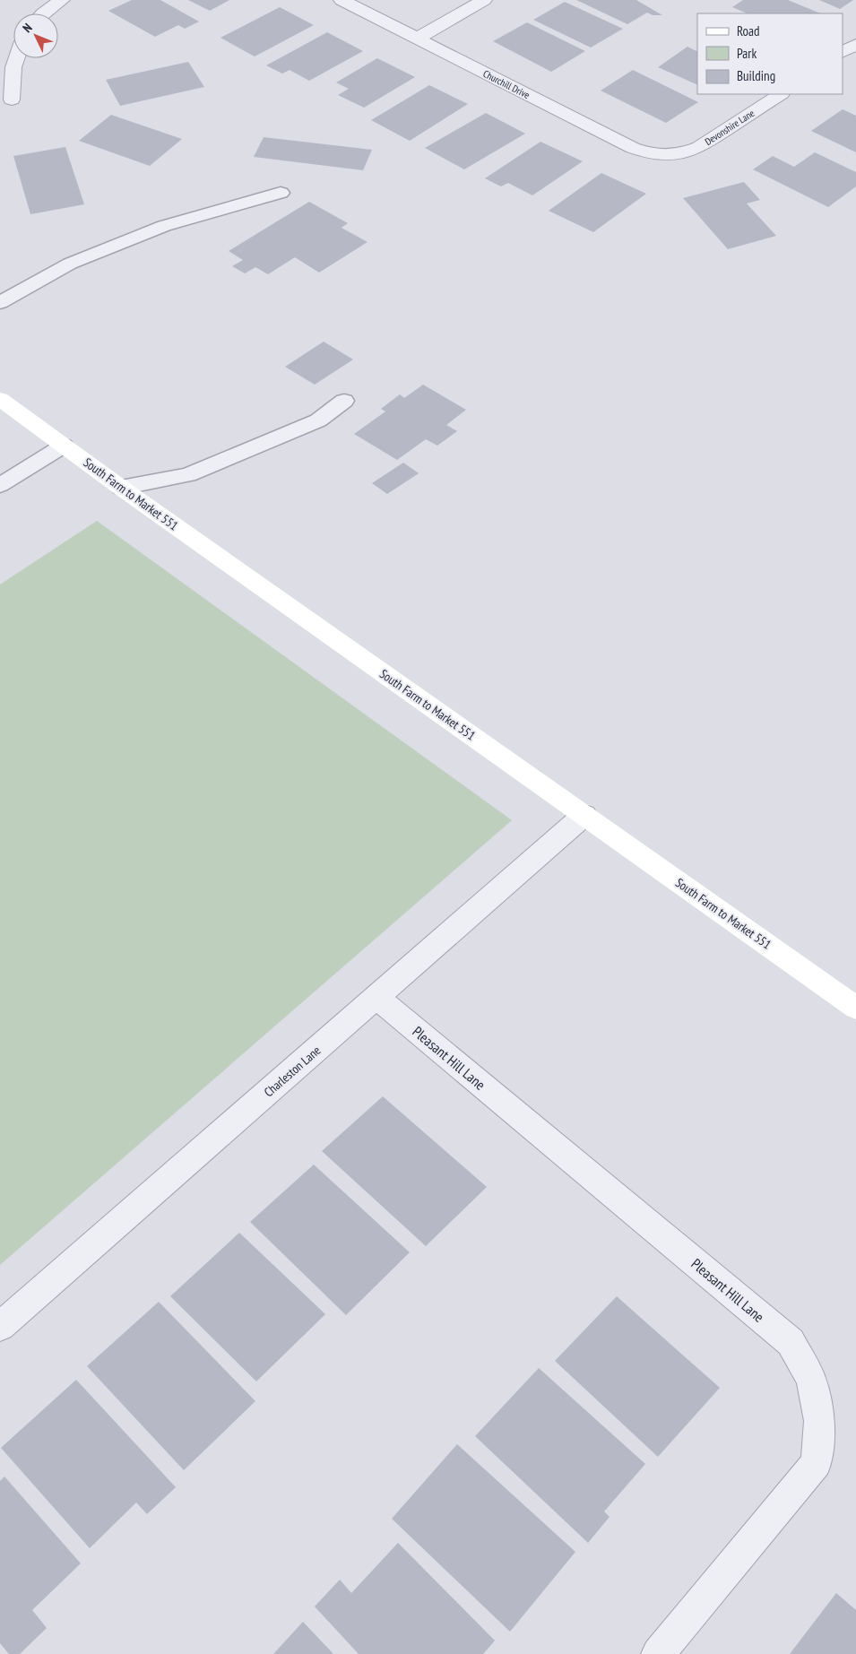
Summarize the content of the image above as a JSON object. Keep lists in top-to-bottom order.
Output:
{
  "streets": {
    "main road": ["South Farm to Market 551"],
    "street": [
      "Churchill Drive",
      "Devonshire Lane",
      "Pleasant Hill Lane",
      "Charleston Lane"
    ]
  },
  "crossings": [
    ["Churchill Drive", "Devonshire Lane"],
    ["South Farm to Market 551", "Charleston Lane"],
    ["Pleasant Hill Lane", "Charleston Lane"]
  ],
  "legend": ["Road", "Park", "Building"],
  "north": "top left"
}
